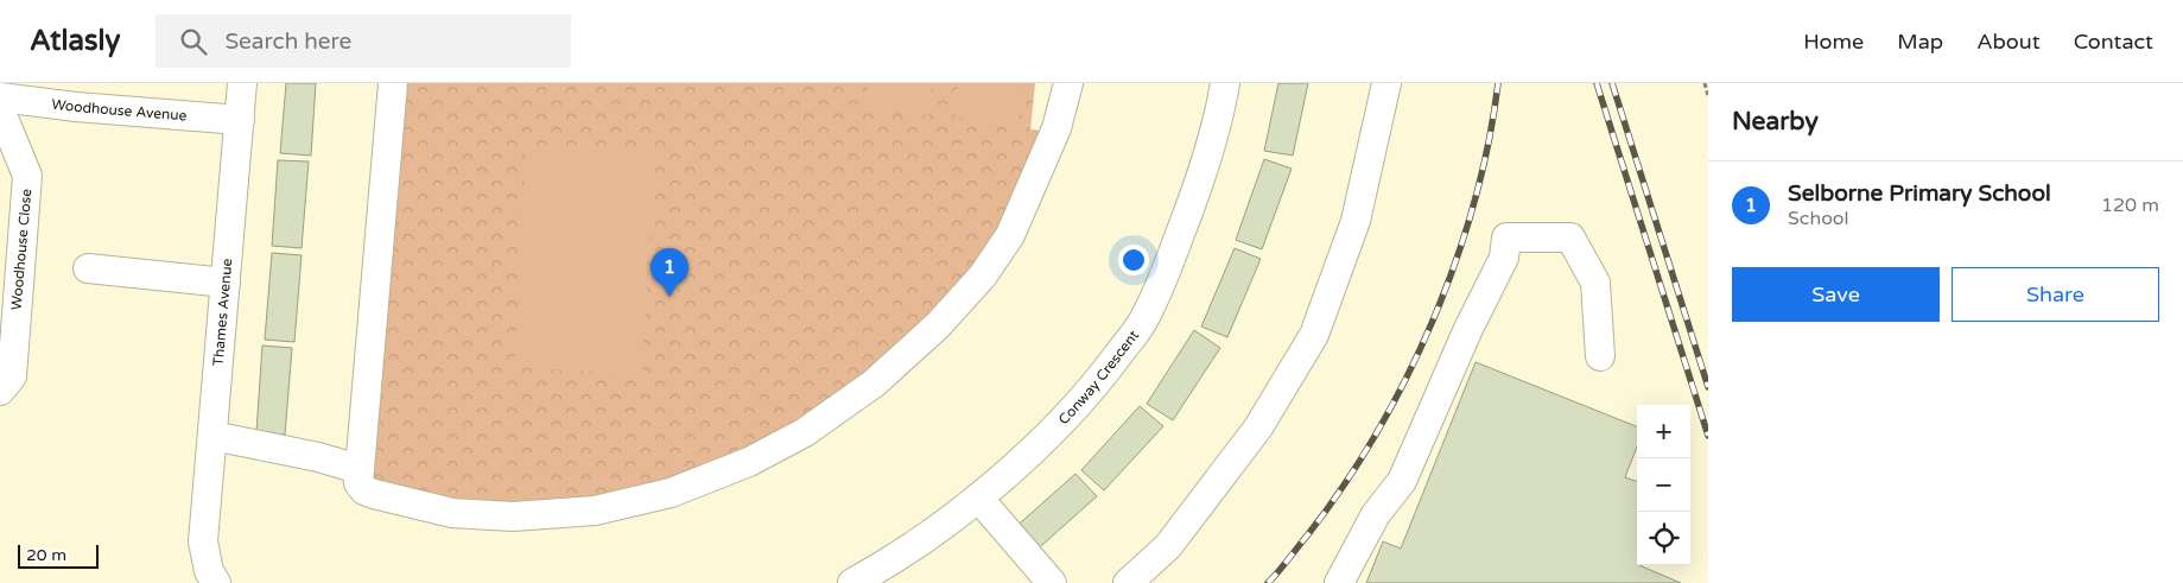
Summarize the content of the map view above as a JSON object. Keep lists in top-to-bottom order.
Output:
{
  "streets": {
    "street": [
      "Woodhouse Avenue",
      "Woodhouse Close",
      "Thames Avenue",
      "Conway Crescent"
    ]
  },
  "crossings": [
    ["Woodhouse Avenue", "Thames Avenue"]
  ],
  "scale_bar": "20 m",
  "page": {
    "header": "Atlasly",
    "search": "Search here",
    "nav": [
      "Home",
      "Map",
      "About",
      "Contact"
    ],
    "heading": "Nearby",
    "list": [
      {
        "mark": "1",
        "name": "Selborne Primary School",
        "note": "School",
        "value": "120 m"
      }
    ],
    "pins": "1",
    "buttons": ["Save", "Share"],
    "map_buttons": ["+", "−"],
    "scale": "20 m"
  }
}
